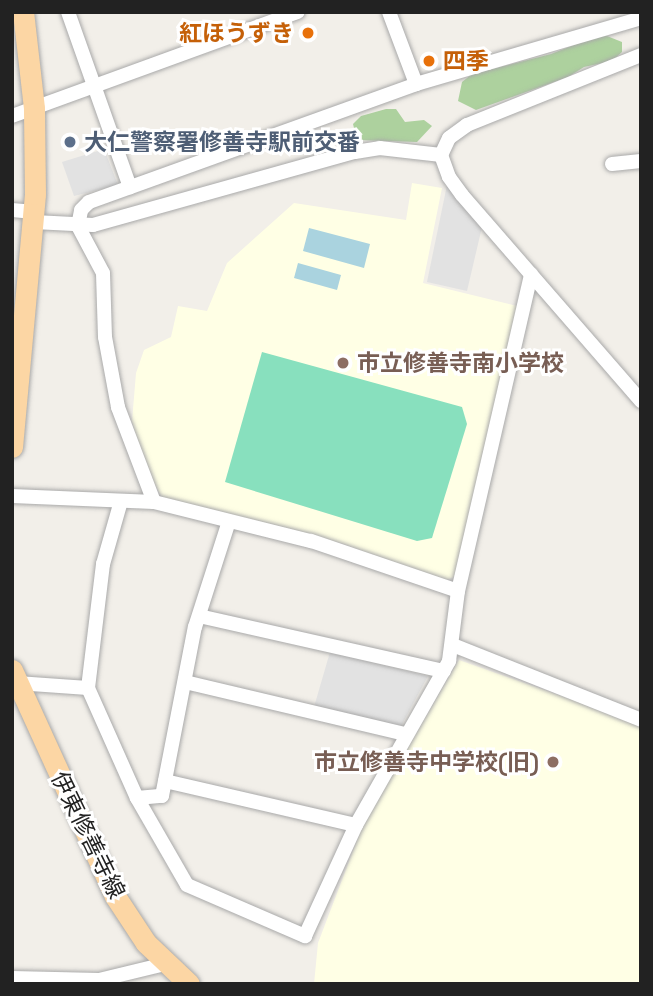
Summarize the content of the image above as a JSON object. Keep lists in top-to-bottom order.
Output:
{
  "streets": {
    "main road": ["伊東修善寺線"]
  },
  "places": [
    "紅ほうずき",
    "四季",
    "大仁警察署修善寺駅前交番",
    "市立修善寺南小学校",
    "市立修善寺中学校(旧)"
  ]
}
